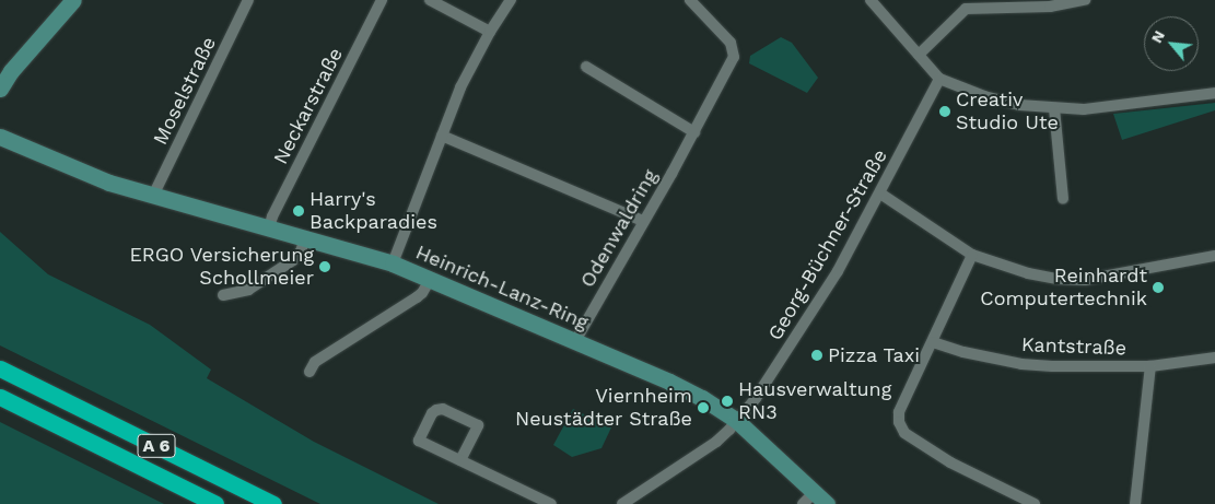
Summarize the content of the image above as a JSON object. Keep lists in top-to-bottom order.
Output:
{
  "streets": {
    "highway": ["A 6"],
    "street": [
      "Moselstraße",
      "Neckarstraße",
      "Odenwaldring",
      "Georg-Büchner-Straße",
      "Heinrich-Lanz-Ring",
      "Kantstraße"
    ]
  },
  "crossings": [
    ["Moselstraße", "Heinrich-Lanz-Ring"],
    ["Neckarstraße", "Heinrich-Lanz-Ring"],
    ["Odenwaldring", "Heinrich-Lanz-Ring"],
    ["Georg-Büchner-Straße", "Heinrich-Lanz-Ring"]
  ],
  "places": [
    "Creativ Studio Ute",
    "Harry's Backparadies",
    "ERGO Versicherung Schollmeier",
    "Reinhardt Computertechnik",
    "Pizza Taxi",
    "Hausverwaltung RN3",
    "Viernheim Neustädter Straße"
  ],
  "north": "top left"
}
